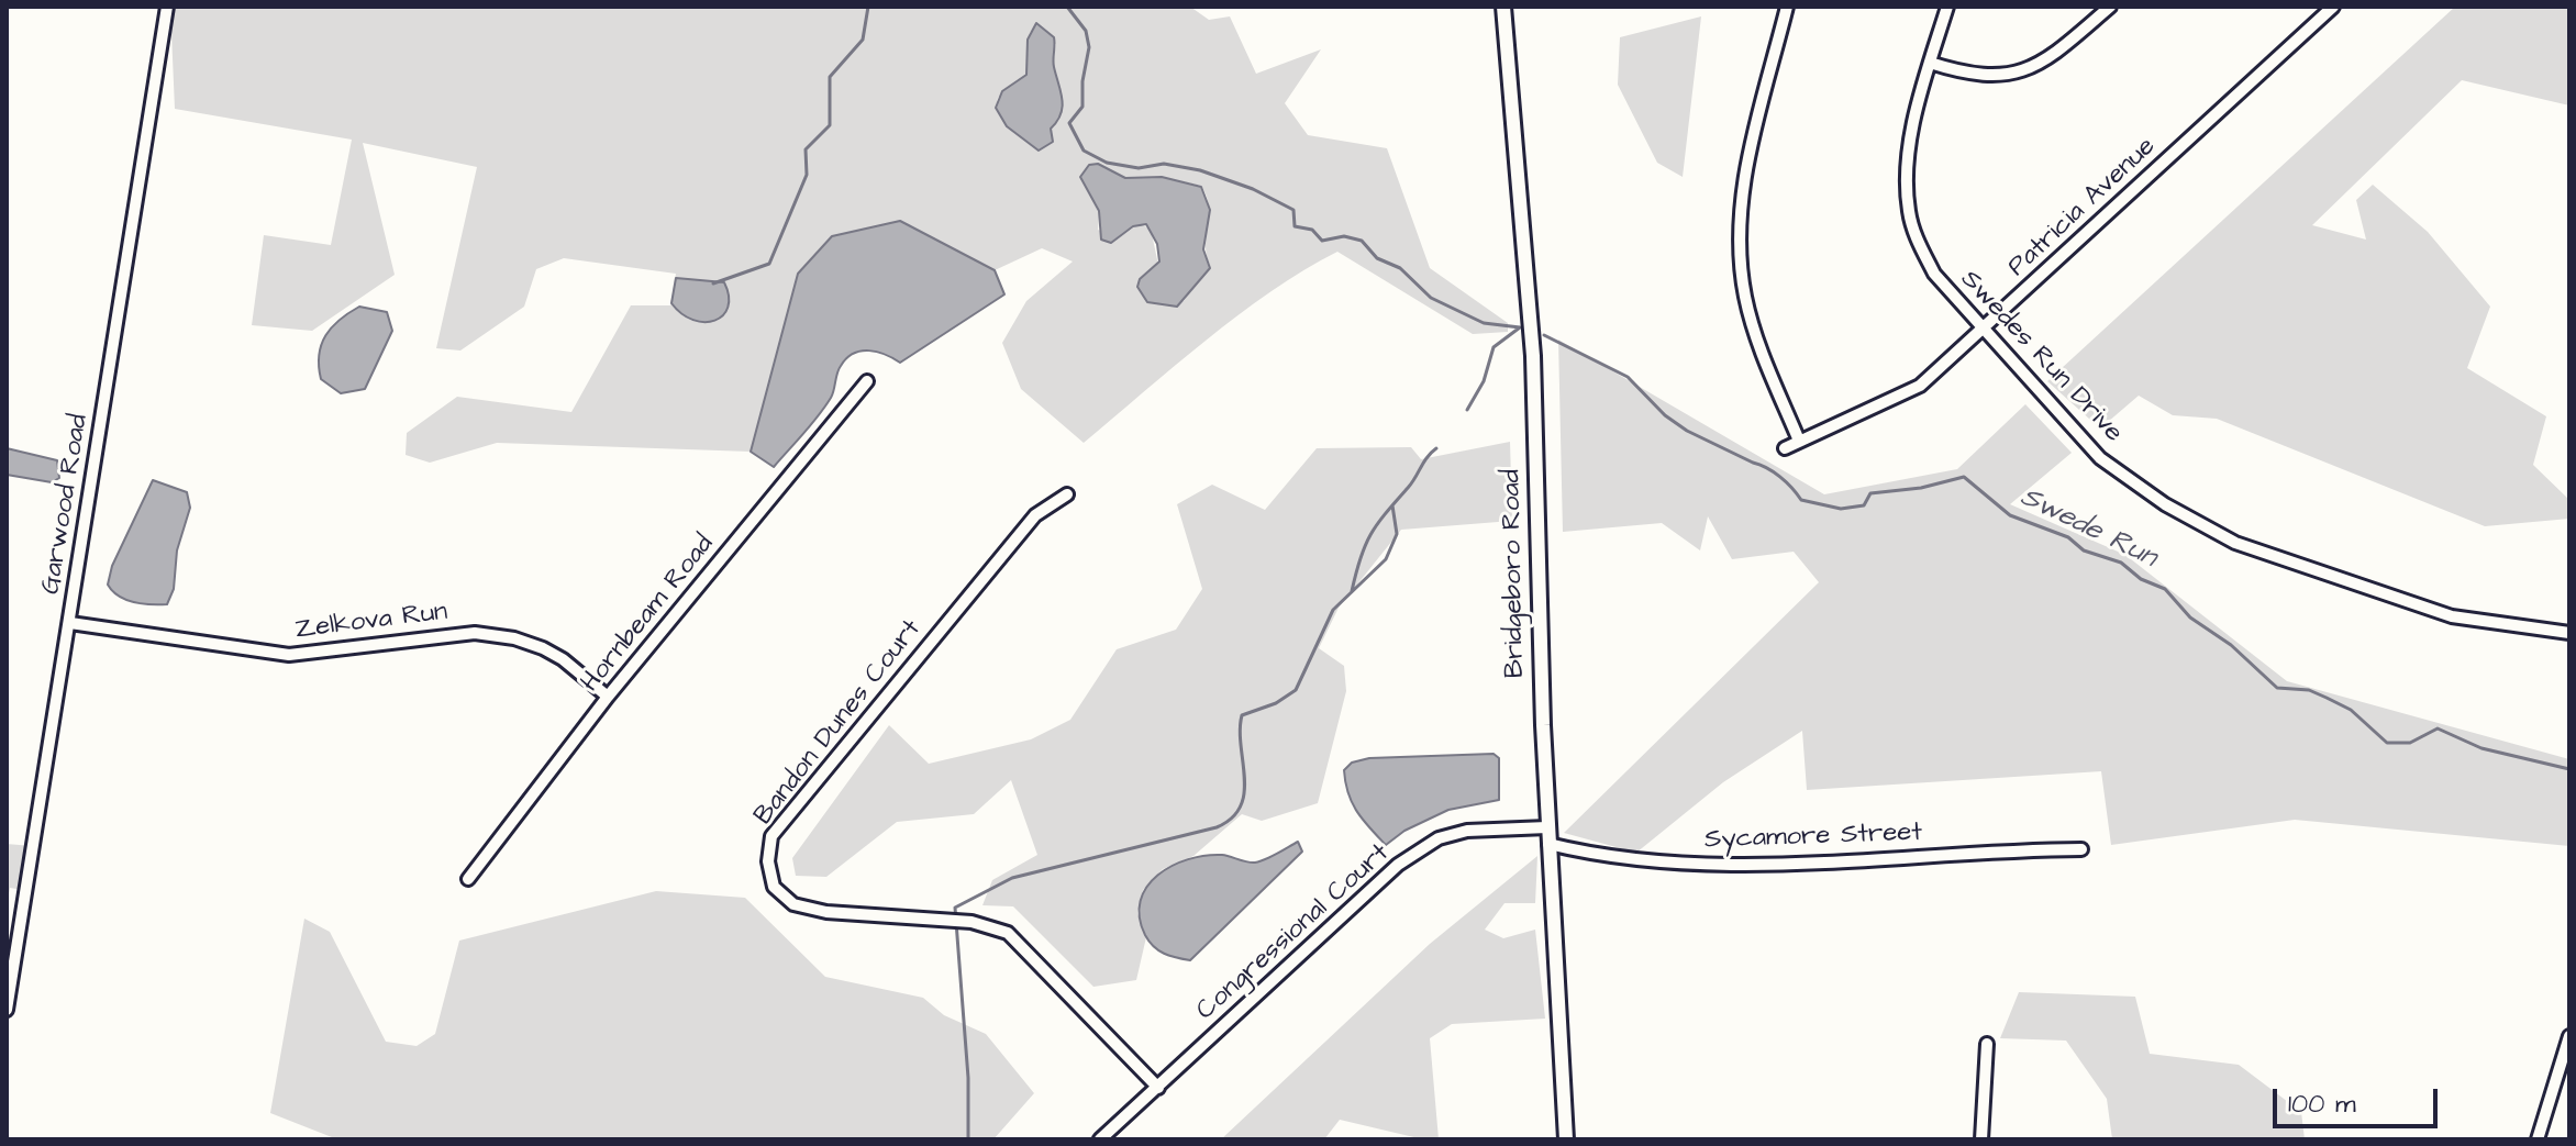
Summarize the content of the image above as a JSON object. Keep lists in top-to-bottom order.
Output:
{
  "streets": {
    "main road": ["Bridgeboro Road"],
    "street": [
      "Patricia Avenue",
      "Swedes Run Drive",
      "Garwood Road",
      "Hornbeam Road",
      "Zelkova Run",
      "Bandon Dunes Court",
      "Sycamore Street",
      "Congressional Court"
    ]
  },
  "crossings": [
    ["Patricia Avenue", "Swedes Run Drive"],
    ["Garwood Road", "Zelkova Run"],
    ["Bridgeboro Road", "Sycamore Street"],
    ["Bridgeboro Road", "Congressional Court"],
    ["Hornbeam Road", "Zelkova Run"],
    ["Bandon Dunes Court", "Congressional Court"]
  ],
  "water": ["Swede Run"],
  "scale_bar": "100 m"
}
